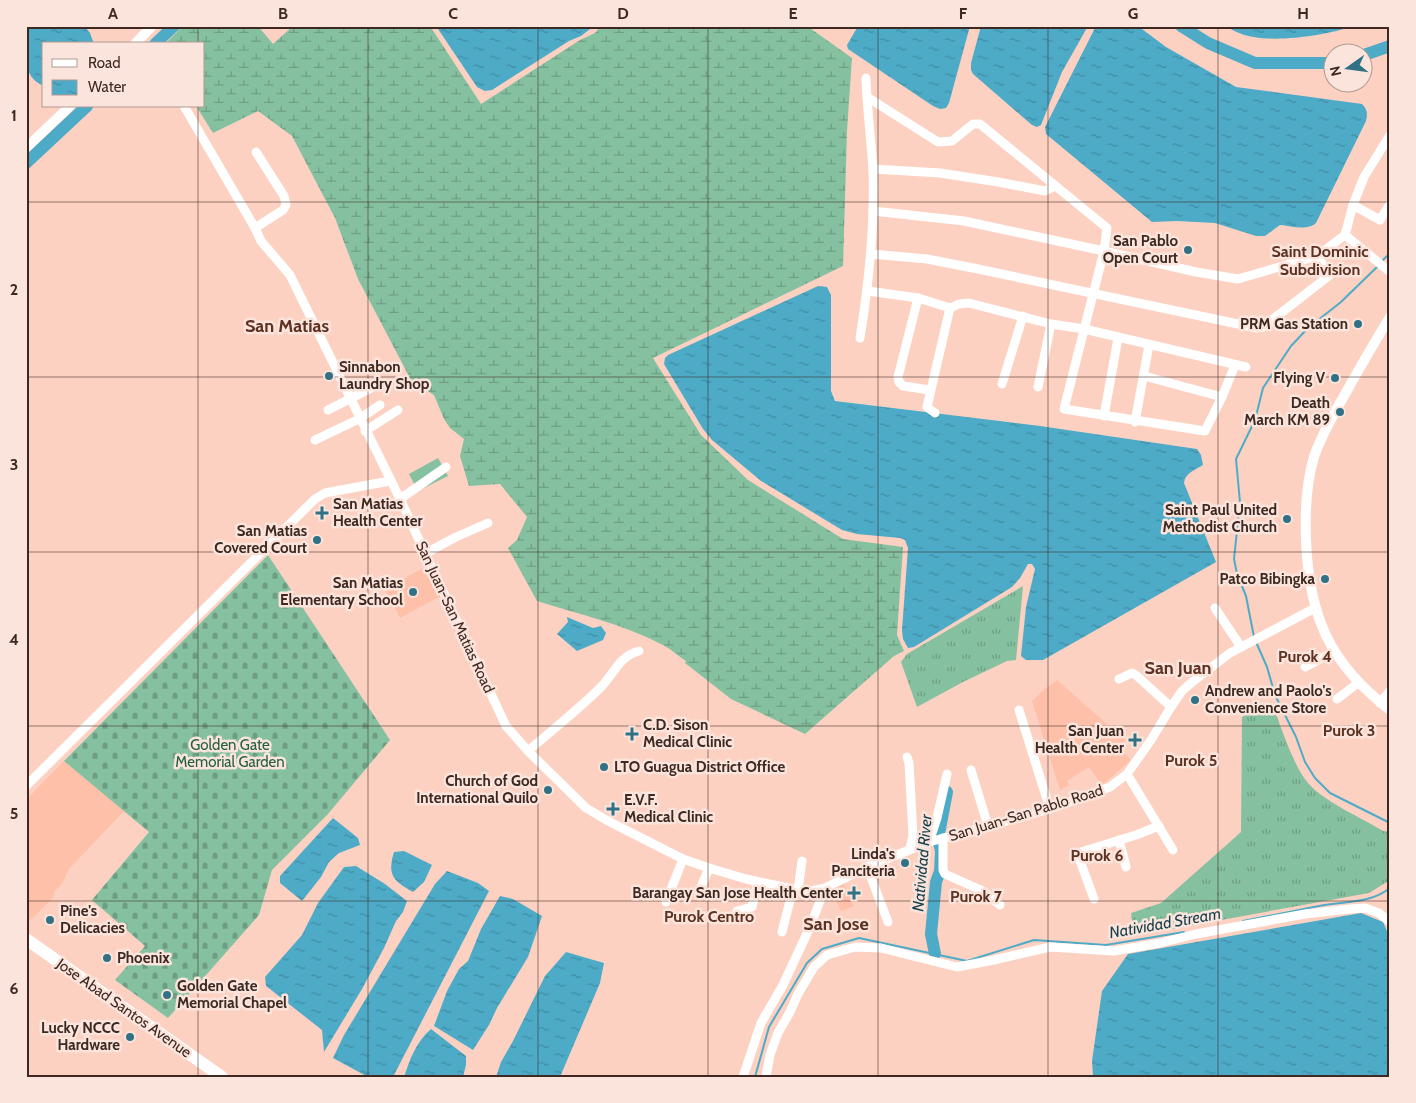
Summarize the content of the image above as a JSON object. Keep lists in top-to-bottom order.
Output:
{
  "streets": {
    "highway": ["Jose Abad Santos Avenue"],
    "street": ["San Juan-San Matias Road", "San Juan-San Pablo Road"]
  },
  "crossings": [
    ["San Juan-San Matias Road", "San Juan-San Pablo Road"]
  ],
  "districts": [
    "Saint Dominic Subdivision",
    "San Matias",
    "Purok 4",
    "San Juan",
    "Purok 3",
    "Purok 5",
    "Purok 6",
    "Purok 7",
    "Purok Centro",
    "San Jose"
  ],
  "water": ["Natividad River", "Natividad Stream"],
  "parks": ["Golden Gate Memorial Garden"],
  "places": {
    "other": [
      "San Pablo Open Court",
      "PRM Gas Station",
      "Sinnabon Laundry Shop",
      "Flying V",
      "Death March KM 89",
      "Saint Paul United Methodist Church",
      "San Matias Covered Court",
      "Patco Bibingka",
      "San Matias Elementary School",
      "Andrew and Paolo's Convenience Store",
      "LTO Guagua District Office",
      "Church of God International Quilo",
      "Linda's Panciteria",
      "Pine's Delicacies",
      "Phoenix",
      "Golden Gate Memorial Chapel",
      "Lucky NCCC Hardware"
    ],
    "health": [
      "San Matias Health Center",
      "C.D. Sison Medical Clinic",
      "San Juan Health Center",
      "E.V.F. Medical Clinic",
      "Barangay San Jose Health Center"
    ]
  },
  "legend": ["Road", "Water"],
  "north": "left",
  "grid": {
    "columns": [
      "A",
      "B",
      "C",
      "D",
      "E",
      "F",
      "G",
      "H"
    ],
    "rows": [
      "1",
      "2",
      "3",
      "4",
      "5",
      "6"
    ]
  }
}
